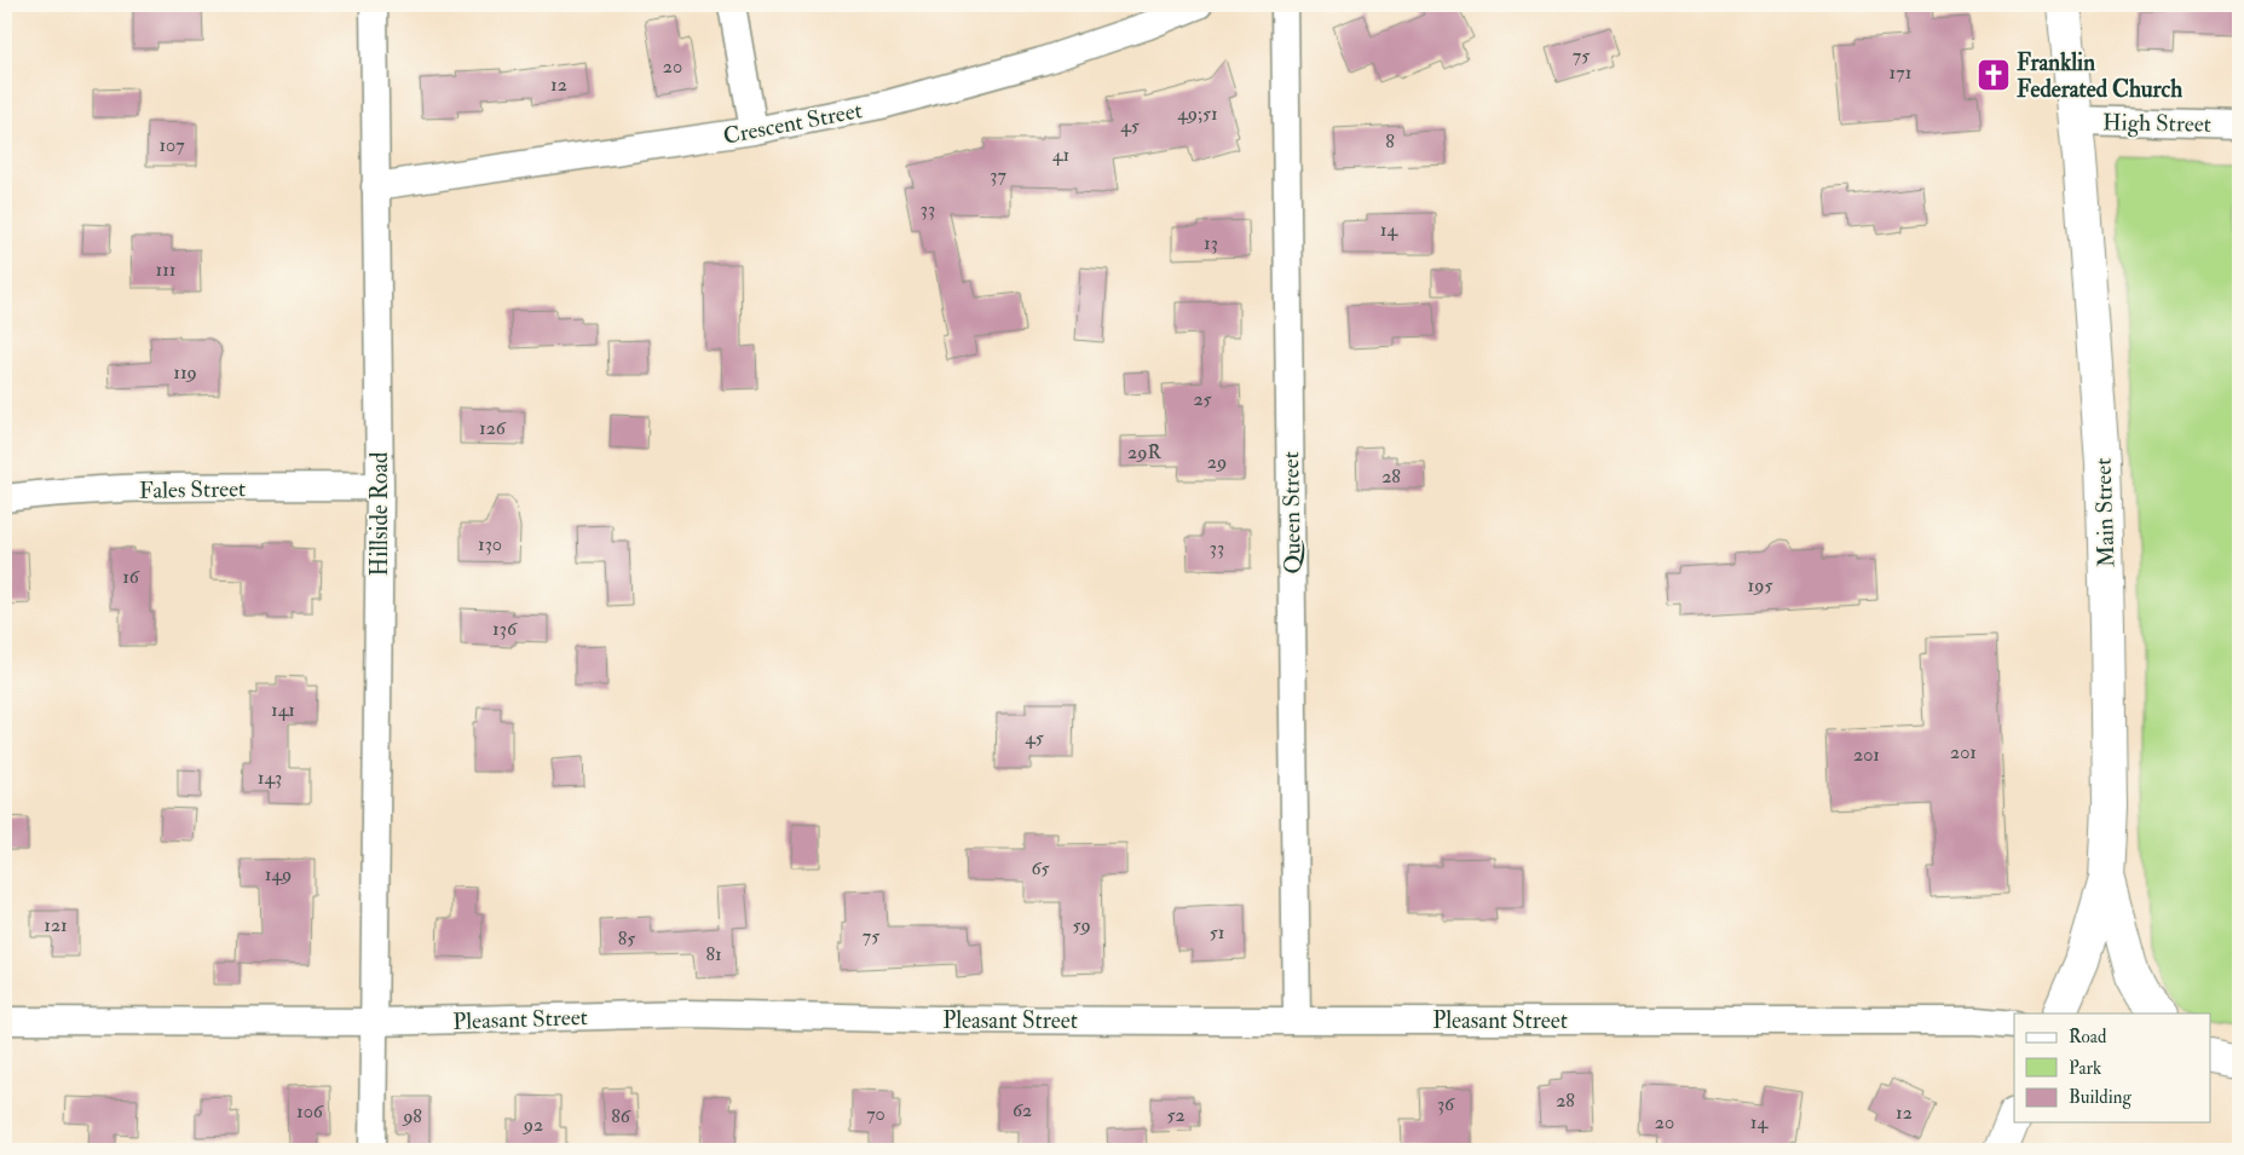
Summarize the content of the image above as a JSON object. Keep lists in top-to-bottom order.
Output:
{
  "streets": {
    "main road": ["Main Street"],
    "street": [
      "Crescent Street",
      "High Street",
      "Fales Street",
      "Queen Street",
      "Hillside Road",
      "Pleasant Street"
    ]
  },
  "crossings": [
    ["Crescent Street", "Hillside Road"],
    ["High Street", "Main Street"],
    ["Fales Street", "Hillside Road"],
    ["Queen Street", "Pleasant Street"],
    ["Hillside Road", "Pleasant Street"]
  ],
  "places": {
    "church": ["Franklin Federated Church"]
  },
  "house_numbers": [
    "75",
    "20",
    "171",
    "12",
    "49;51",
    "45",
    "8",
    "107",
    "41",
    "37",
    "33",
    "14",
    "13",
    "111",
    "119",
    "25",
    "126",
    "29R",
    "29",
    "28",
    "130",
    "33",
    "16",
    "195",
    "136",
    "141",
    "45",
    "201",
    "201",
    "143",
    "65",
    "149",
    "121",
    "59",
    "51",
    "75",
    "85",
    "81",
    "28",
    "36",
    "62",
    "106",
    "12",
    "70",
    "52",
    "98",
    "86",
    "20",
    "14",
    "92"
  ],
  "legend": ["Road", "Park", "Building"]
}
